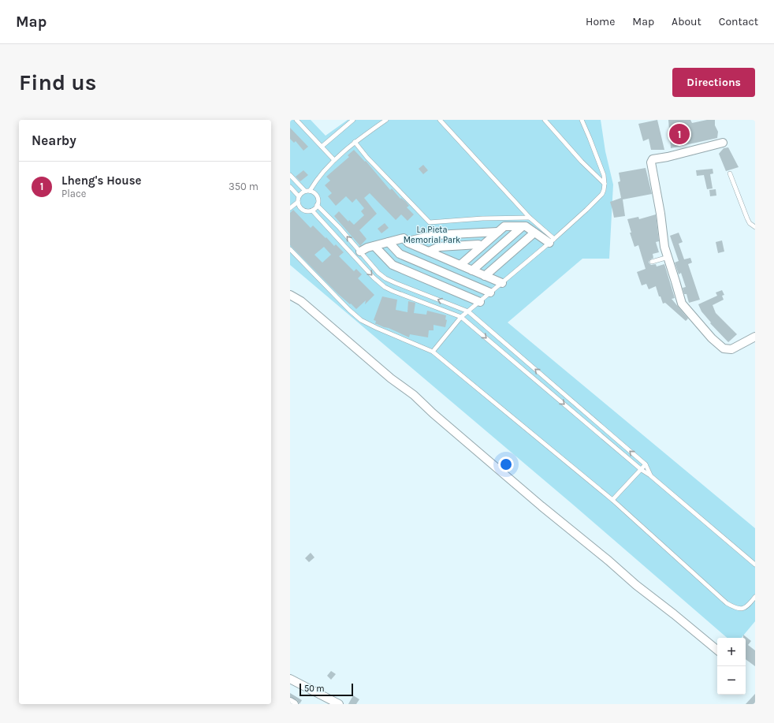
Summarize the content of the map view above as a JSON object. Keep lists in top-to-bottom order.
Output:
{
  "parks": ["La Pieta Memorial Park"],
  "scale_bar": "50 m",
  "page": {
    "header": "Map",
    "nav": [
      "Home",
      "Map",
      "About",
      "Contact"
    ],
    "buttons": "Directions",
    "title": "Find us",
    "heading": "Nearby",
    "pins": "1",
    "list": [
      {
        "mark": "1",
        "name": "Lheng's House",
        "note": "Place",
        "value": "350 m"
      }
    ],
    "map_buttons": ["+", "−"],
    "scale": "50 m"
  }
}
